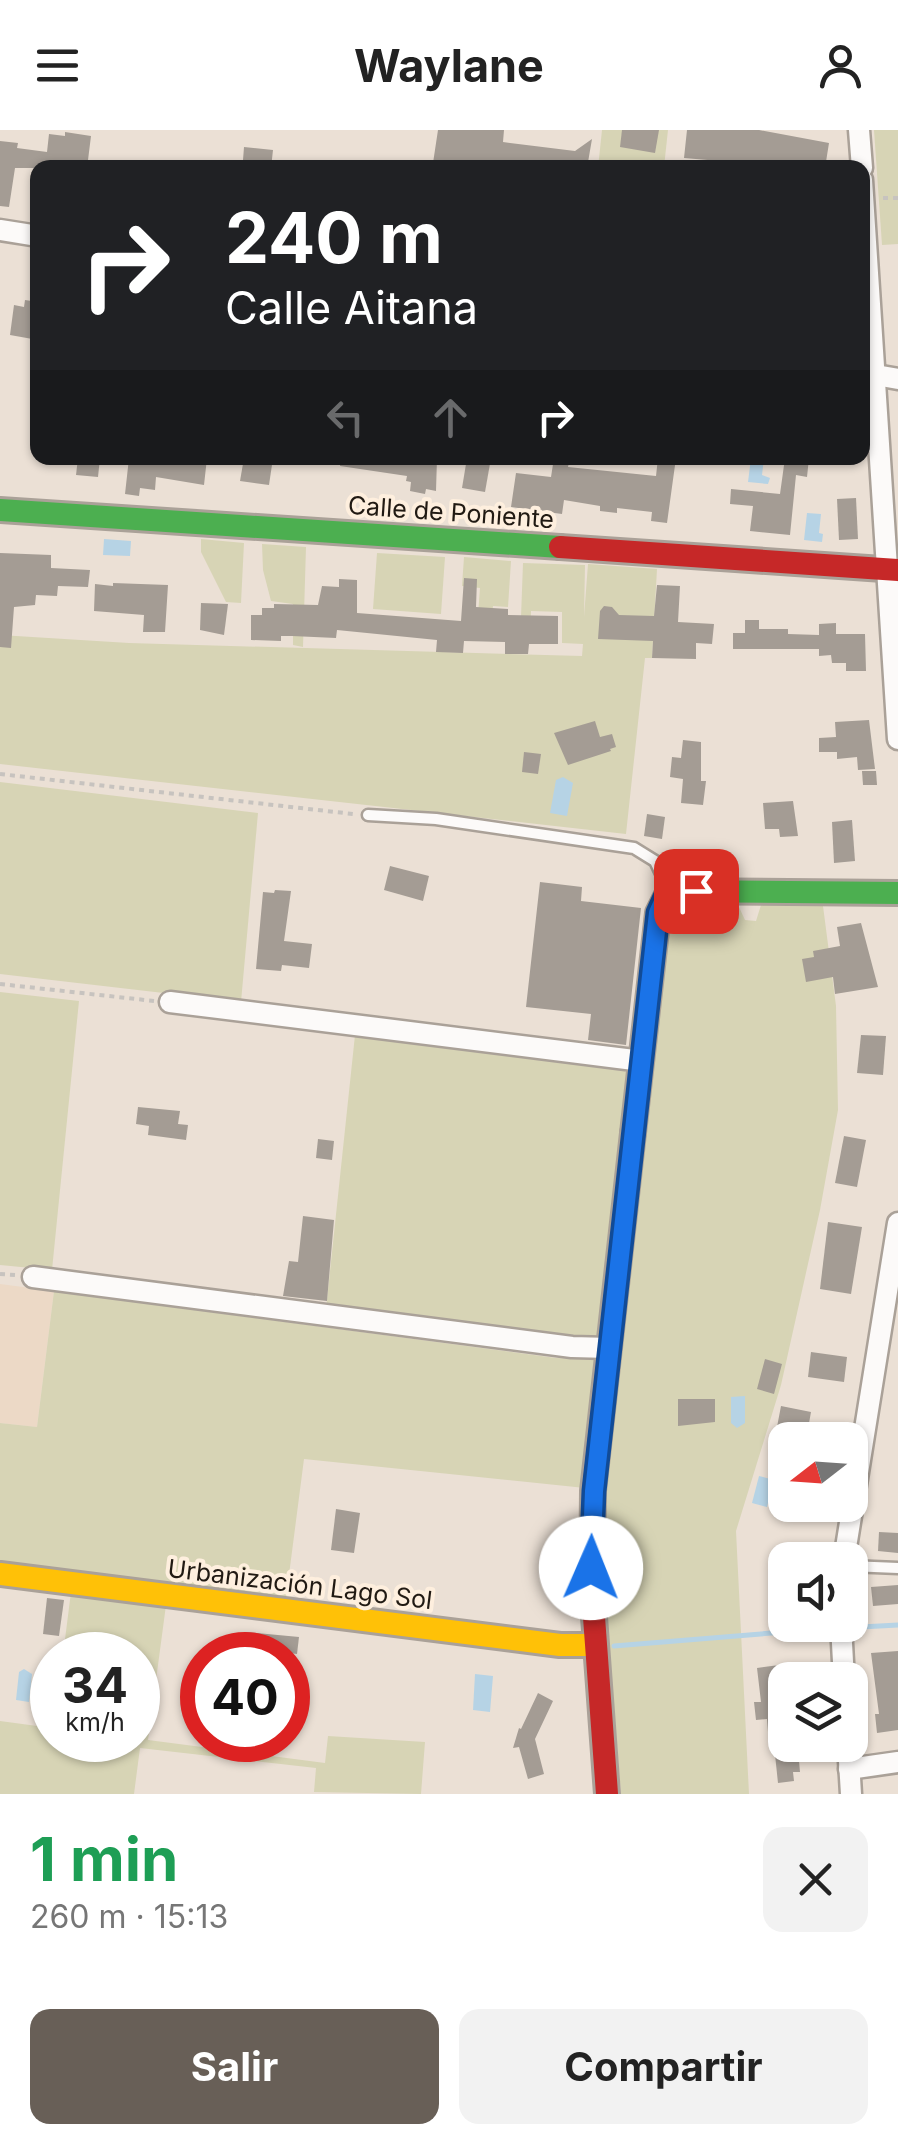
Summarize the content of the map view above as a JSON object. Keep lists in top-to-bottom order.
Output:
{
  "streets": {
    "street": ["Calle de Poniente", "Urbanización Lago Sol"]
  },
  "north": "left",
  "page": {
    "header": "Waylane",
    "turn": ["240 m", "Calle Aitana"],
    "speed": "34 km/h",
    "limit": "40",
    "heading": ["1 min", "260 m · 15:13"],
    "buttons": ["Salir", "Compartir"]
  }
}
